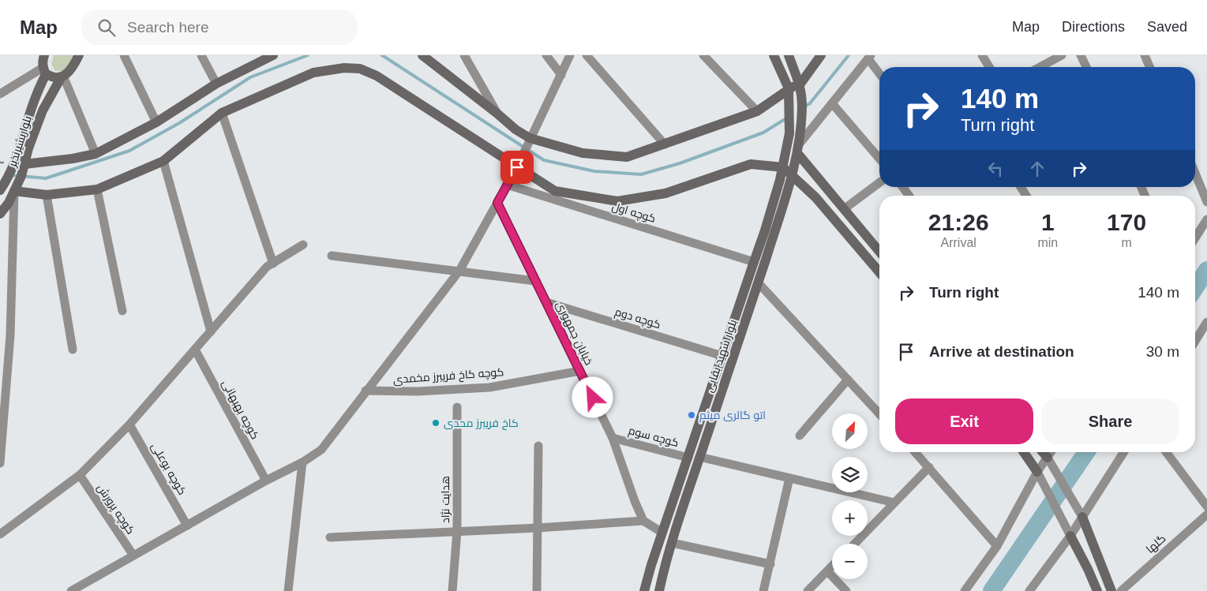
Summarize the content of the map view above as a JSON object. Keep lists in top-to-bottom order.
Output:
{
  "streets": {
    "main road": ["بلواربشیرنذیر", "بلوار شهید بقایی"],
    "street": [
      "کوچه اول",
      "کوچه دوم",
      "خیابان جمهوری",
      "کوچه کاخ فریبرز مخمدی",
      "کوچه بهبهانی",
      "کوچه سوم",
      "کوچه بوعلی",
      "هدایت نژاد",
      "کوچه پرورش",
      "گلها"
    ]
  },
  "crossings": [
    ["کوچه اول", "بلوار شهید بقایی"],
    ["کوچه دوم", "خیابان جمهوری"],
    ["کوچه دوم", "بلوار شهید بقایی"],
    ["خیابان جمهوری", "کوچه کاخ فریبرز مخمدی"],
    ["خیابان جمهوری", "کوچه سوم"],
    ["بلوار شهید بقایی", "کوچه سوم"]
  ],
  "places": ["اتو گالری میثم", "کاخ فریبرز محدی"],
  "north": "top right",
  "page": {
    "header": "Map",
    "search": "Search here",
    "nav": ["Map", "Directions", "Saved"],
    "turn": ["140 m", "Turn right"],
    "eta": [
      "21:26",
      "Arrival",
      "1",
      "min",
      "170",
      "m"
    ],
    "list": [
      {
        "name": "Turn right",
        "value": "140 m"
      },
      {
        "name": "Arrive at destination",
        "value": "30 m"
      }
    ],
    "buttons": ["Exit", "Share"],
    "map_buttons": ["+", "−"]
  }
}
